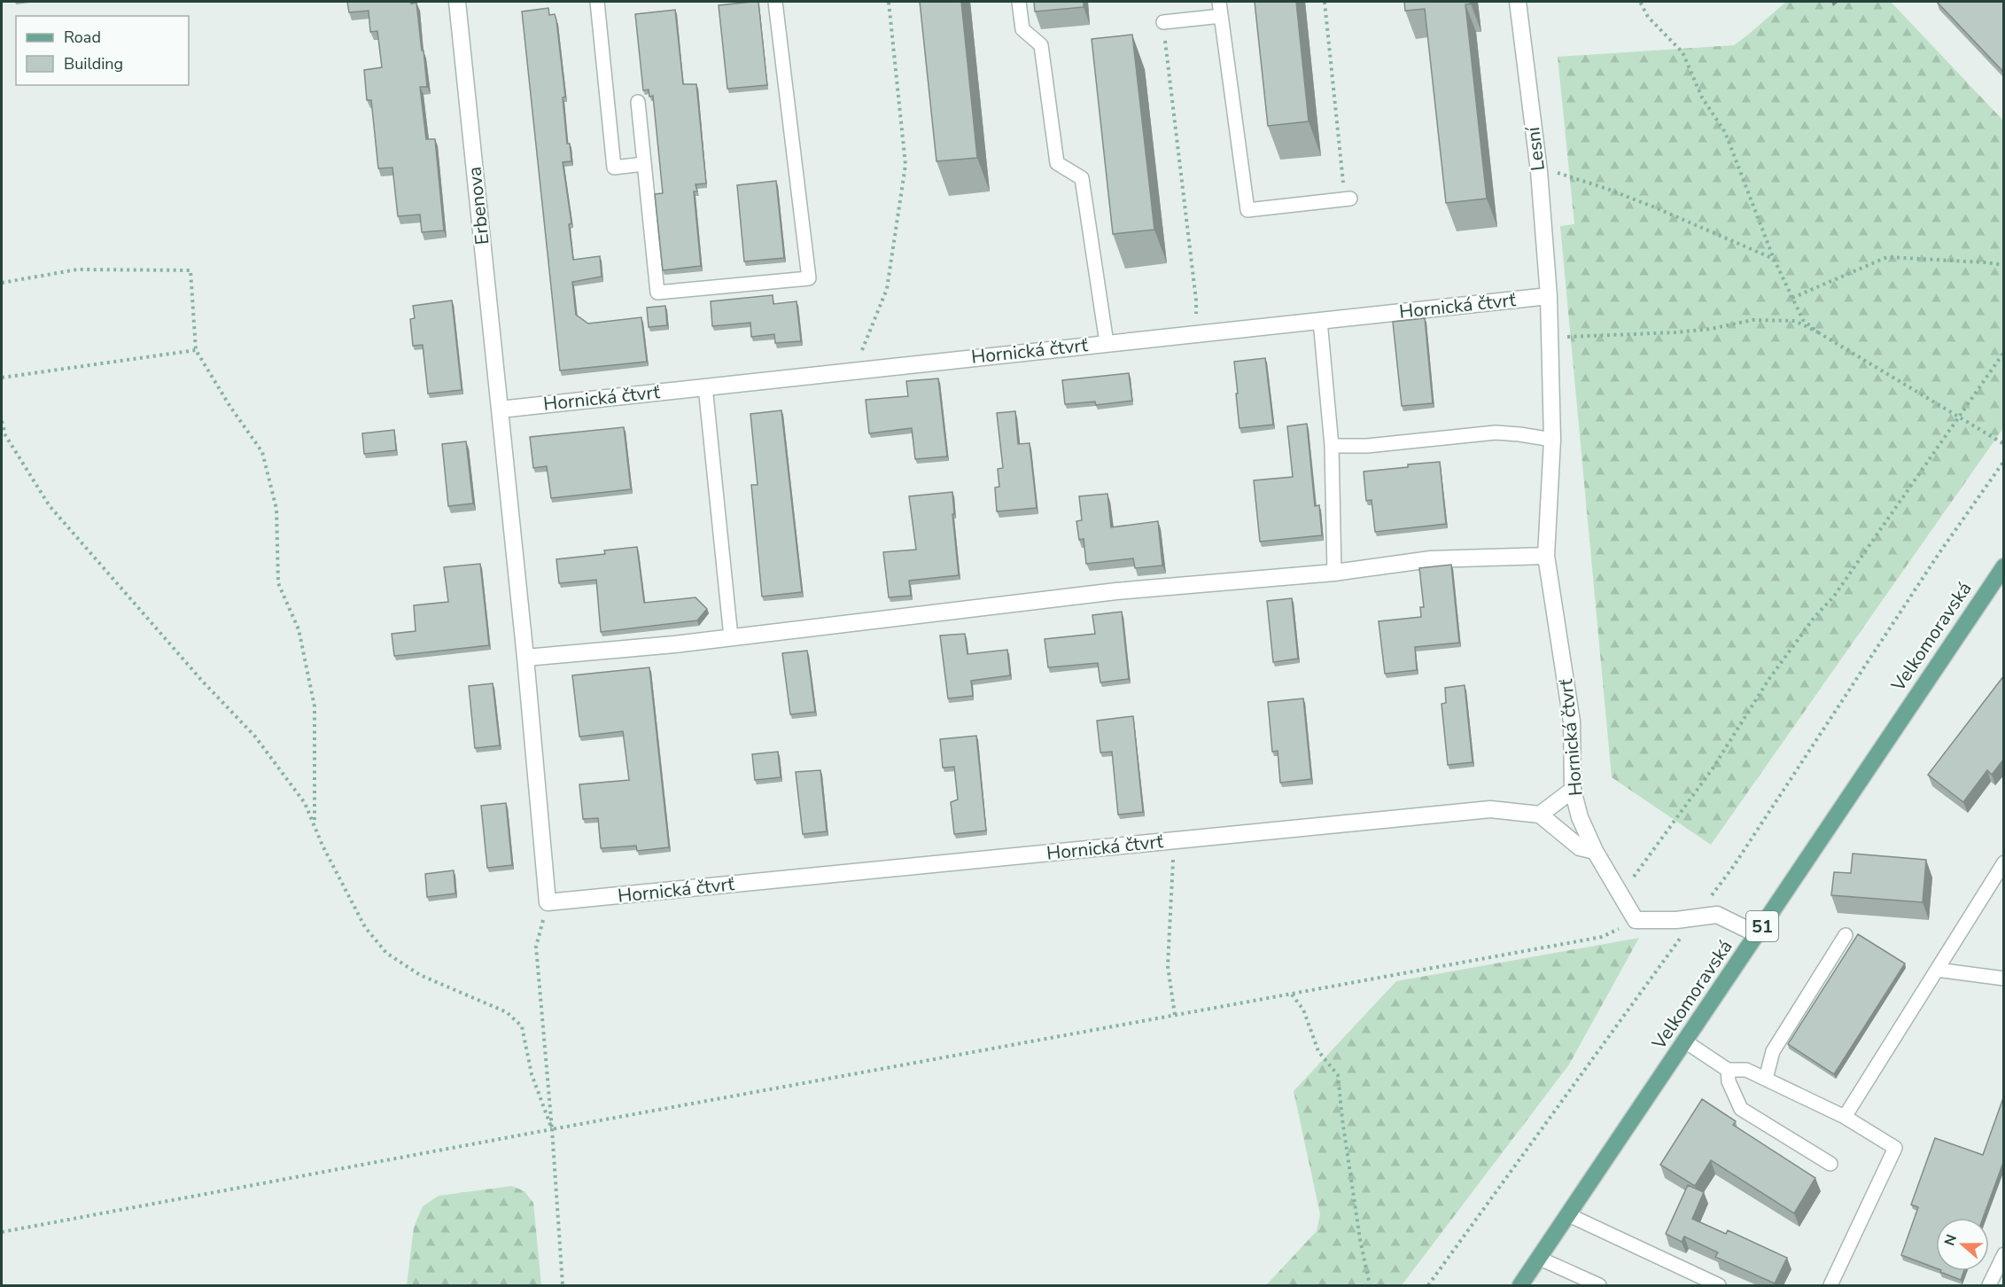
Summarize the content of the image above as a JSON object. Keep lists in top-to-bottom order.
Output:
{
  "streets": {
    "main road": ["Velkomoravská", "51"],
    "street": ["Lesní", "Erbenova", "Hornická čtvrť"]
  },
  "crossings": [
    ["Lesní", "Hornická čtvrť"],
    ["Erbenova", "Hornická čtvrť"]
  ],
  "legend": ["Road", "Building"],
  "north": "left"
}
